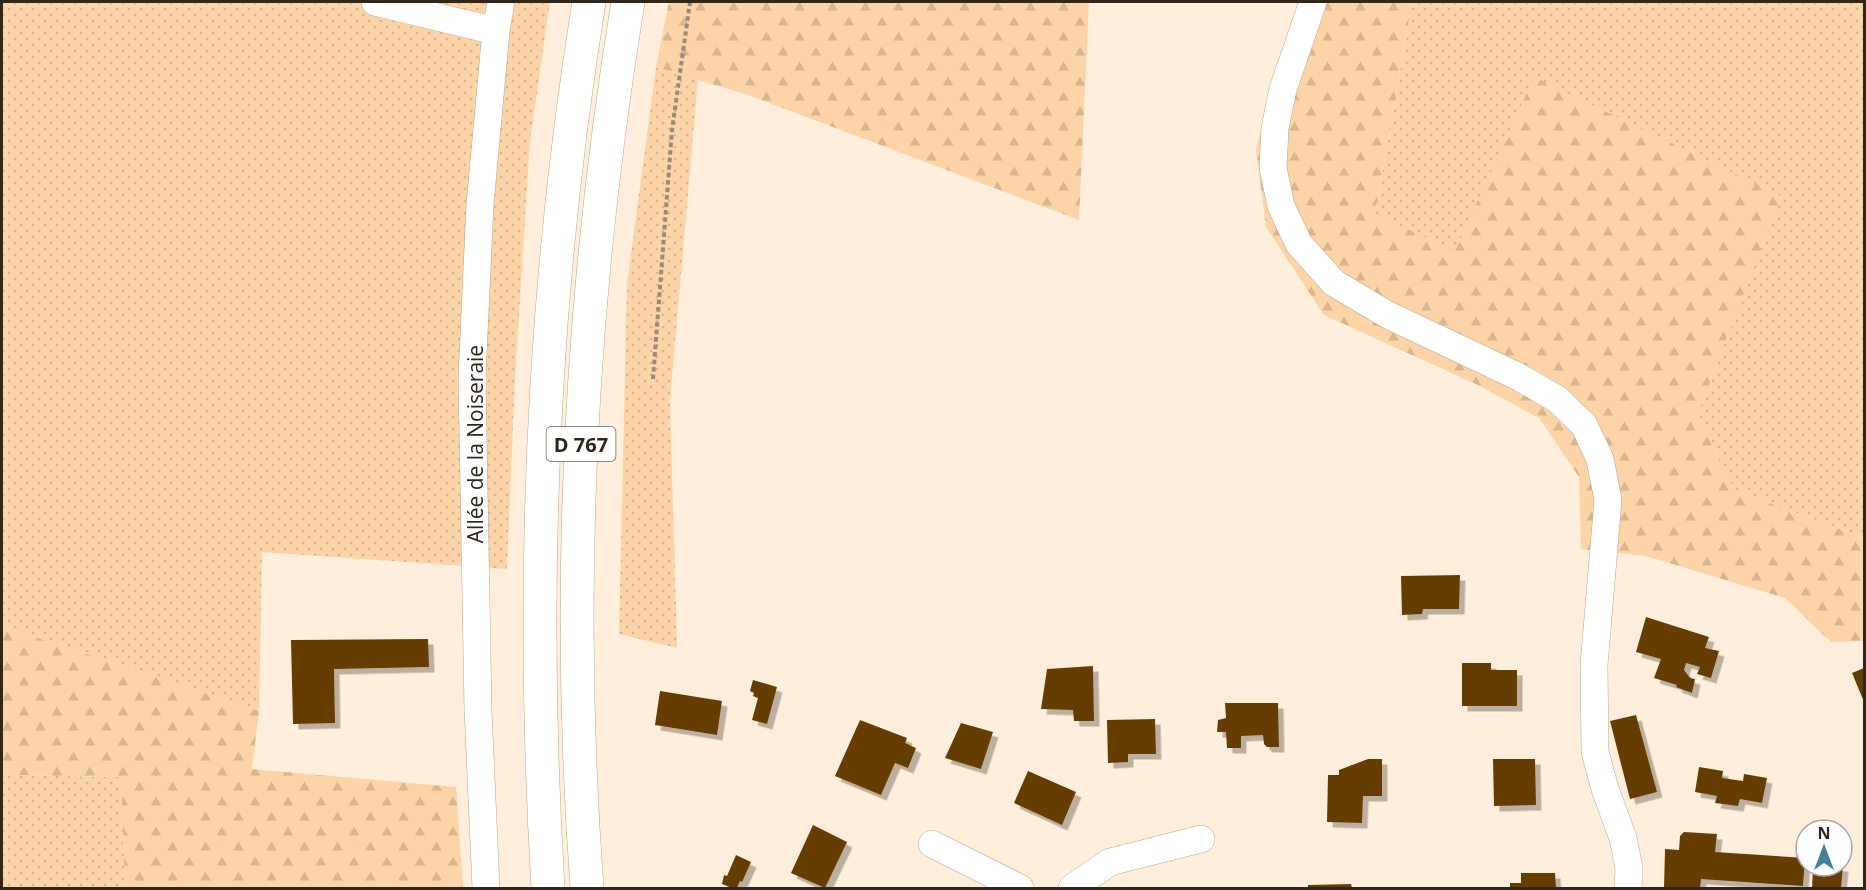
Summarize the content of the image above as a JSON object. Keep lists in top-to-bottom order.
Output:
{
  "streets": {
    "highway": ["D 767"],
    "street": ["Allée de la Noiseraie"]
  },
  "north": "top"
}
